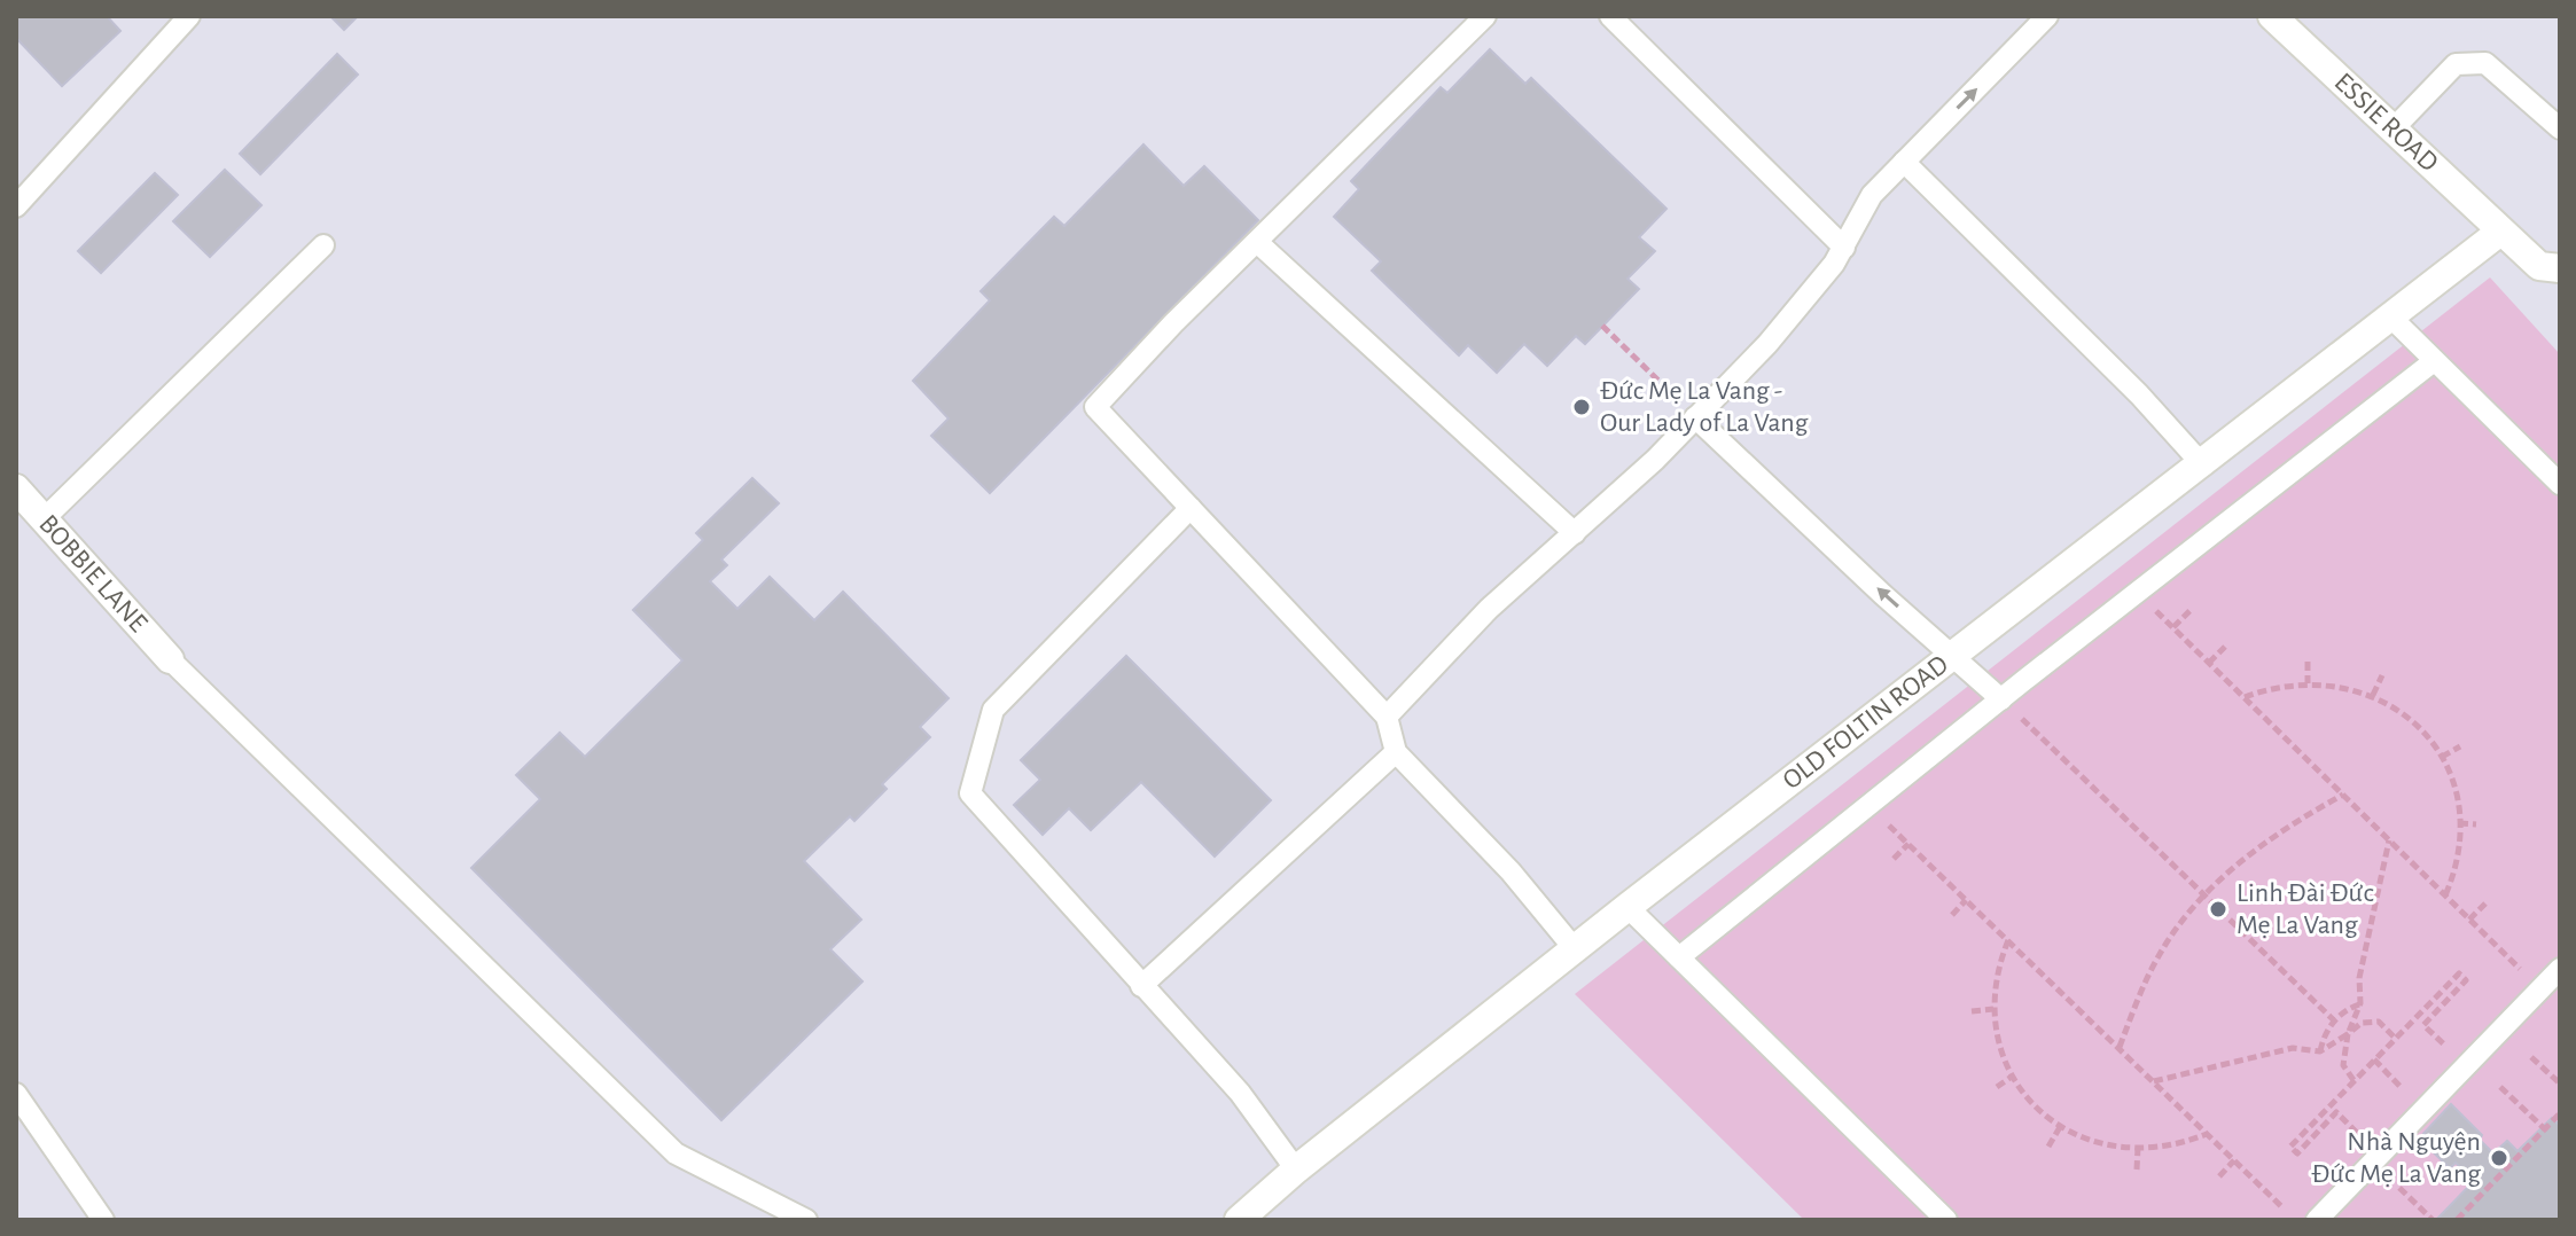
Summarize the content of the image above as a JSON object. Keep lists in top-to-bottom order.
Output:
{
  "streets": {
    "street": ["ESSIE ROAD", "BOBBIE LANE", "OLD FOLTIN ROAD"]
  },
  "crossings": [
    ["ESSIE ROAD", "OLD FOLTIN ROAD"]
  ],
  "places": ["Đức Mẹ La Vang - Our Lady of La Vang", "Linh Đài Đức Mẹ La Vang", "Nhà Nguyện Đức Mẹ La Vang"]
}
